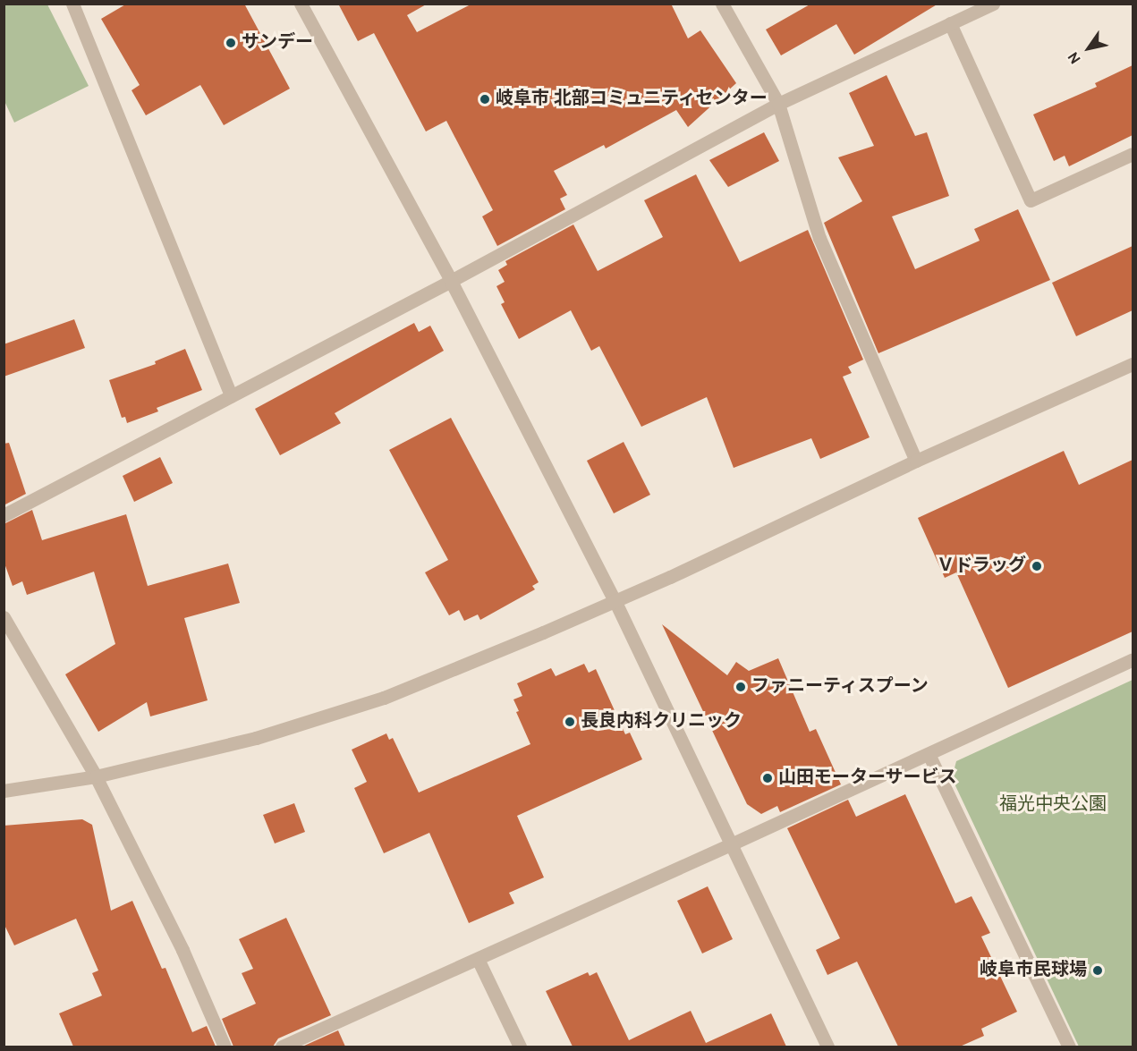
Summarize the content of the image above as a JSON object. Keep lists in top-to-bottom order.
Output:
{
  "parks": ["福光中央公園"],
  "places": [
    "サンデー",
    "岐阜市 北部コミュニティセンター",
    "Ｖドラッグ",
    "ファニーティスプーン",
    "長良内科クリニック",
    "山田モーターサービス",
    "岐阜市民球場"
  ],
  "north": "bottom left"
}
